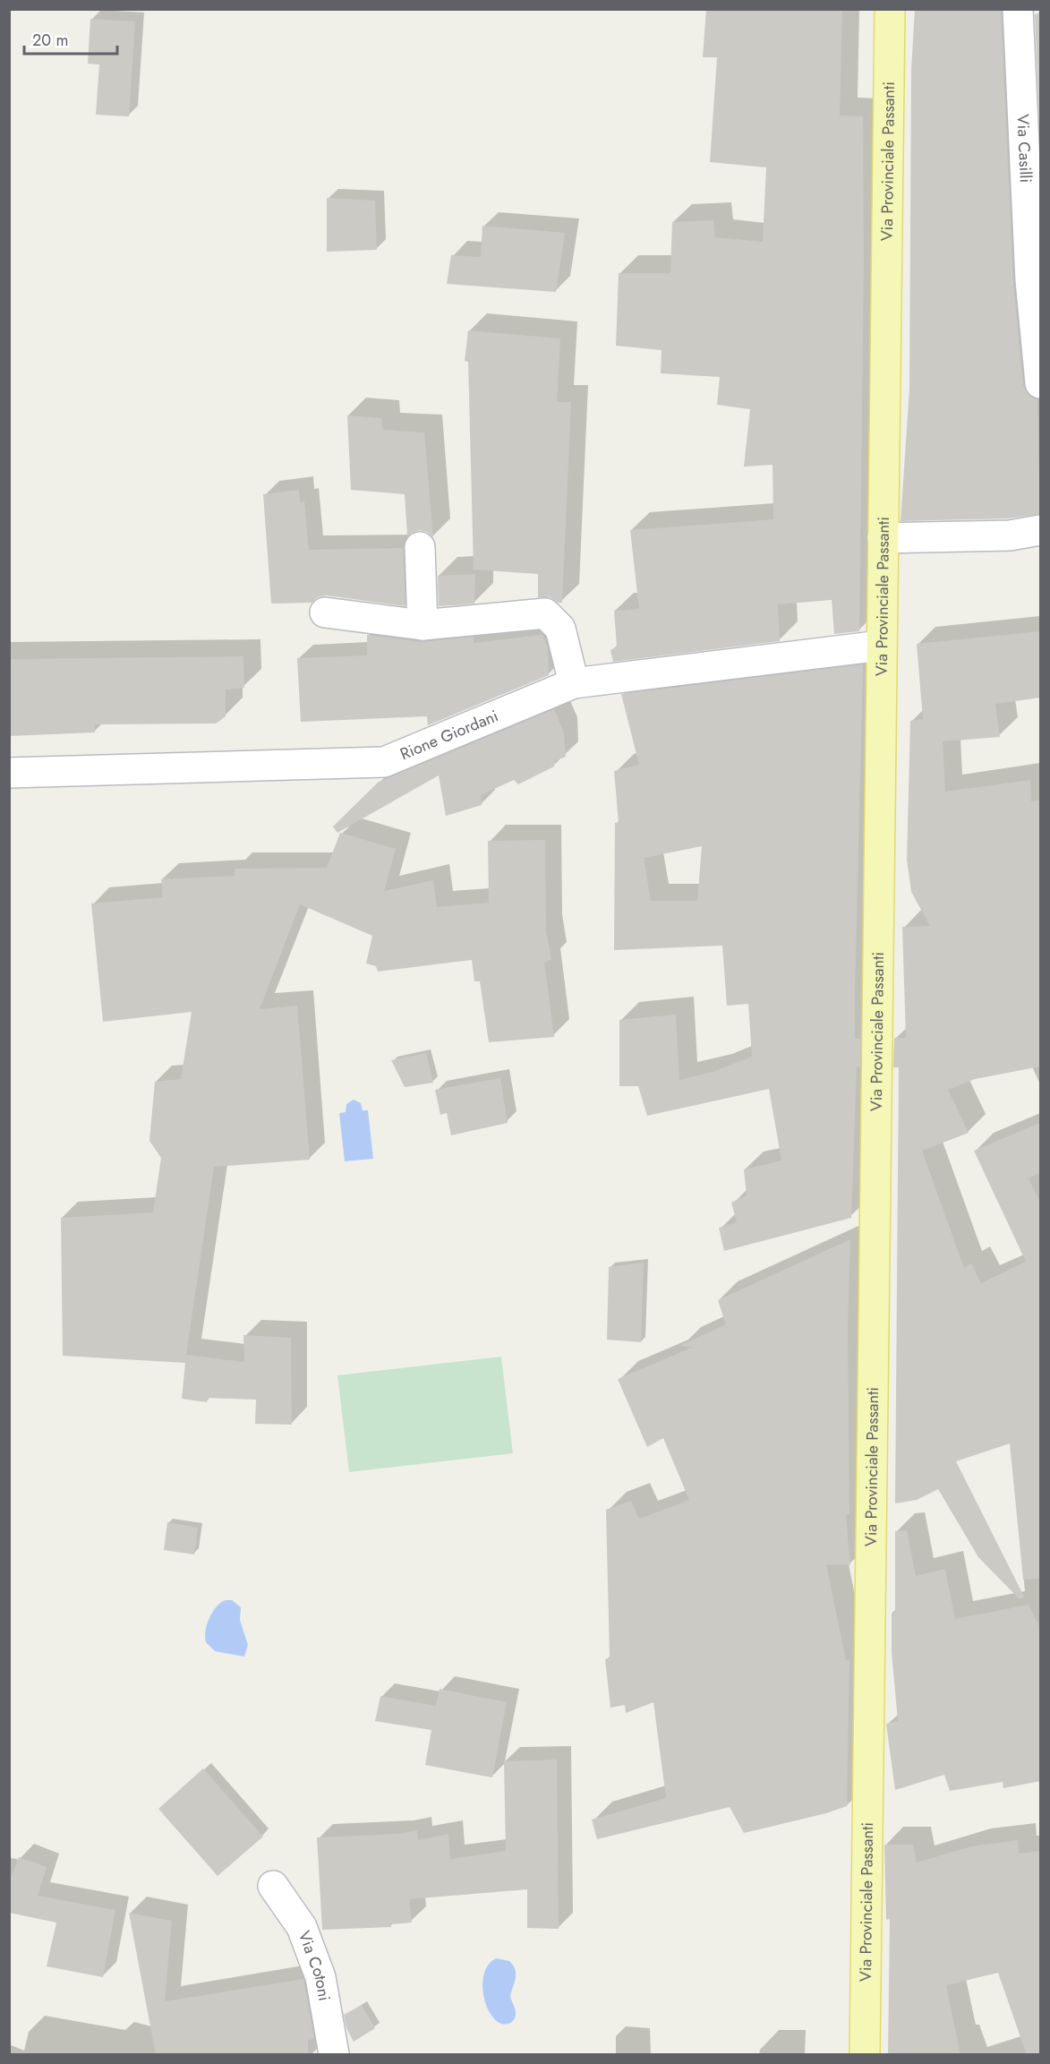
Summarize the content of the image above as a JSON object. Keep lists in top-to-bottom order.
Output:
{
  "streets": {
    "main road": ["Via Provinciale Passanti"],
    "street": ["Via Casilli", "Rione Giordani", "Via Cotoni"]
  },
  "crossings": [
    ["Via Provinciale Passanti", "Rione Giordani"]
  ],
  "scale_bar": "20 m"
}
